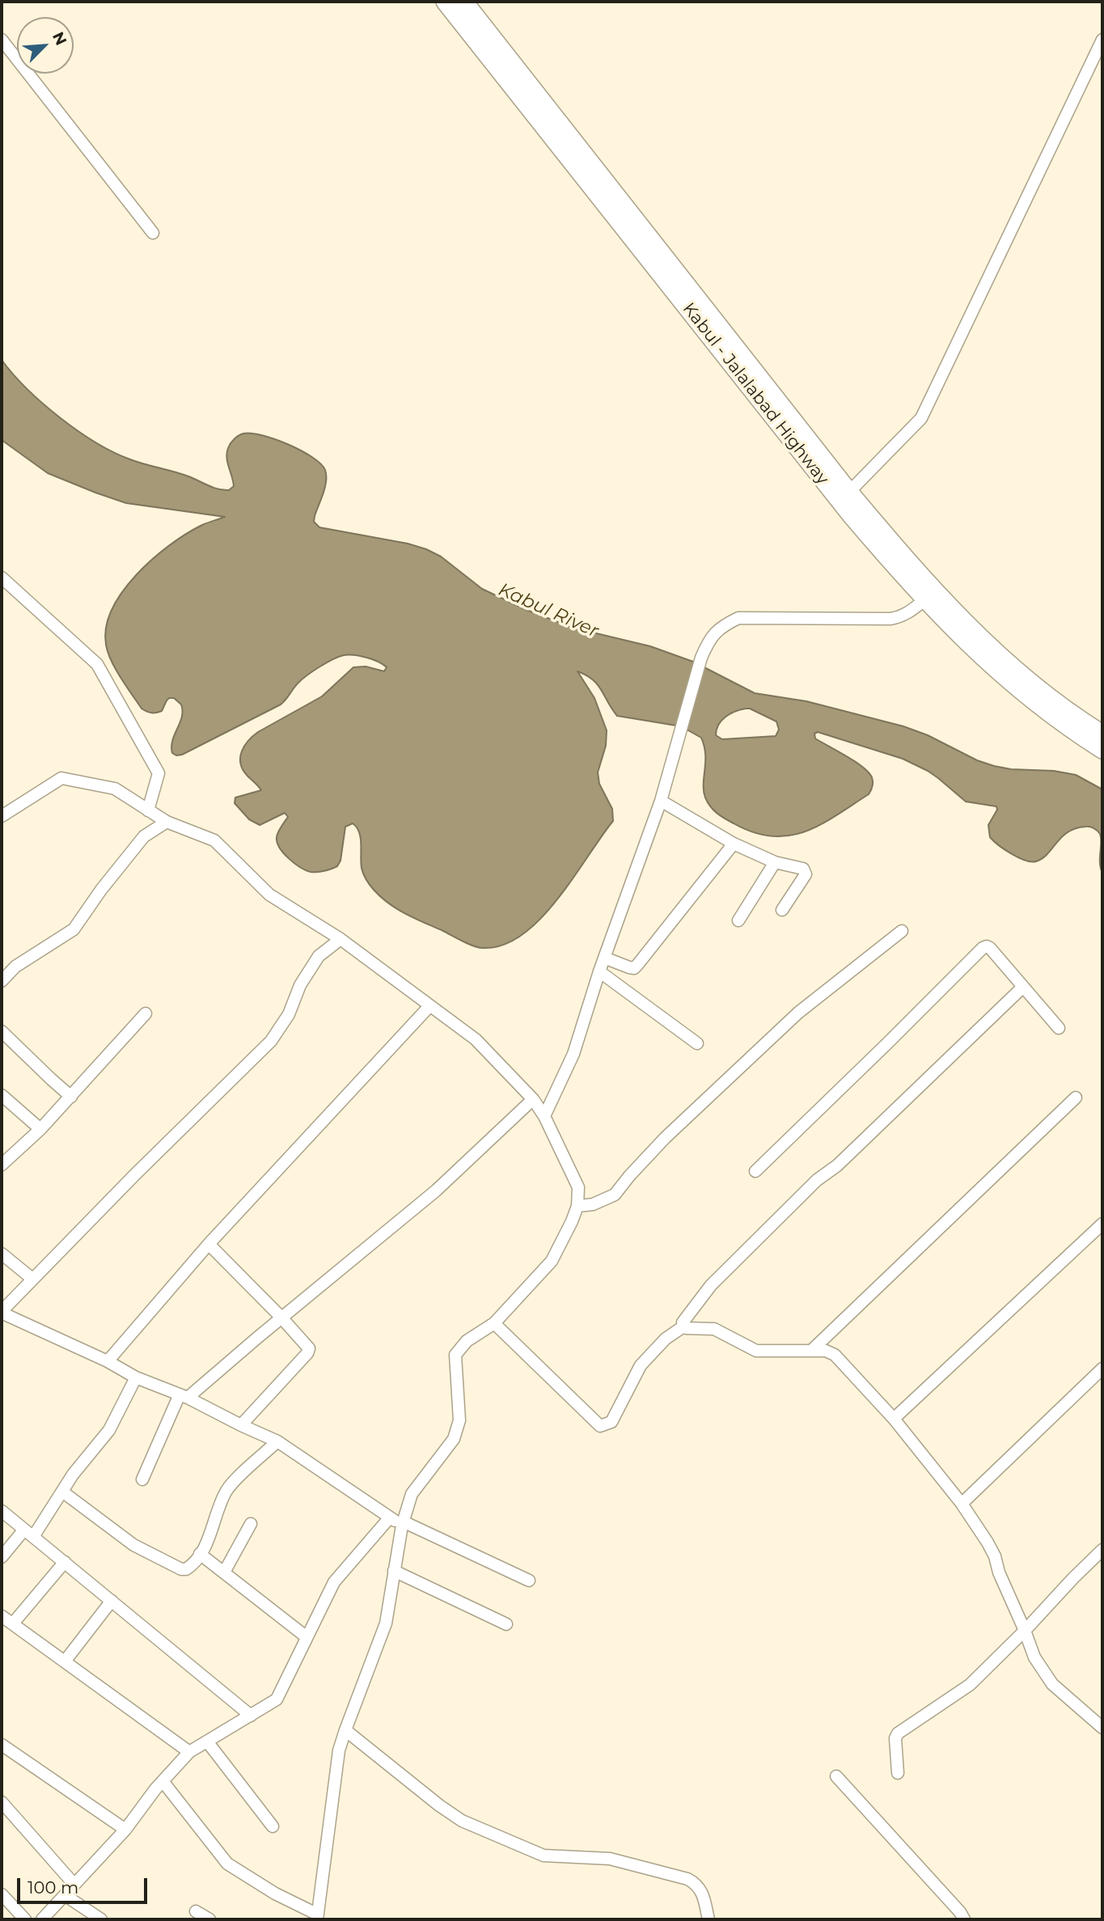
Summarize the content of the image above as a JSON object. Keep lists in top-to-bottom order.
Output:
{
  "streets": {
    "highway": ["Kabul - Jalalabad Highway"]
  },
  "water": ["Kabul River"],
  "scale_bar": "100 m",
  "north": "top right"
}
